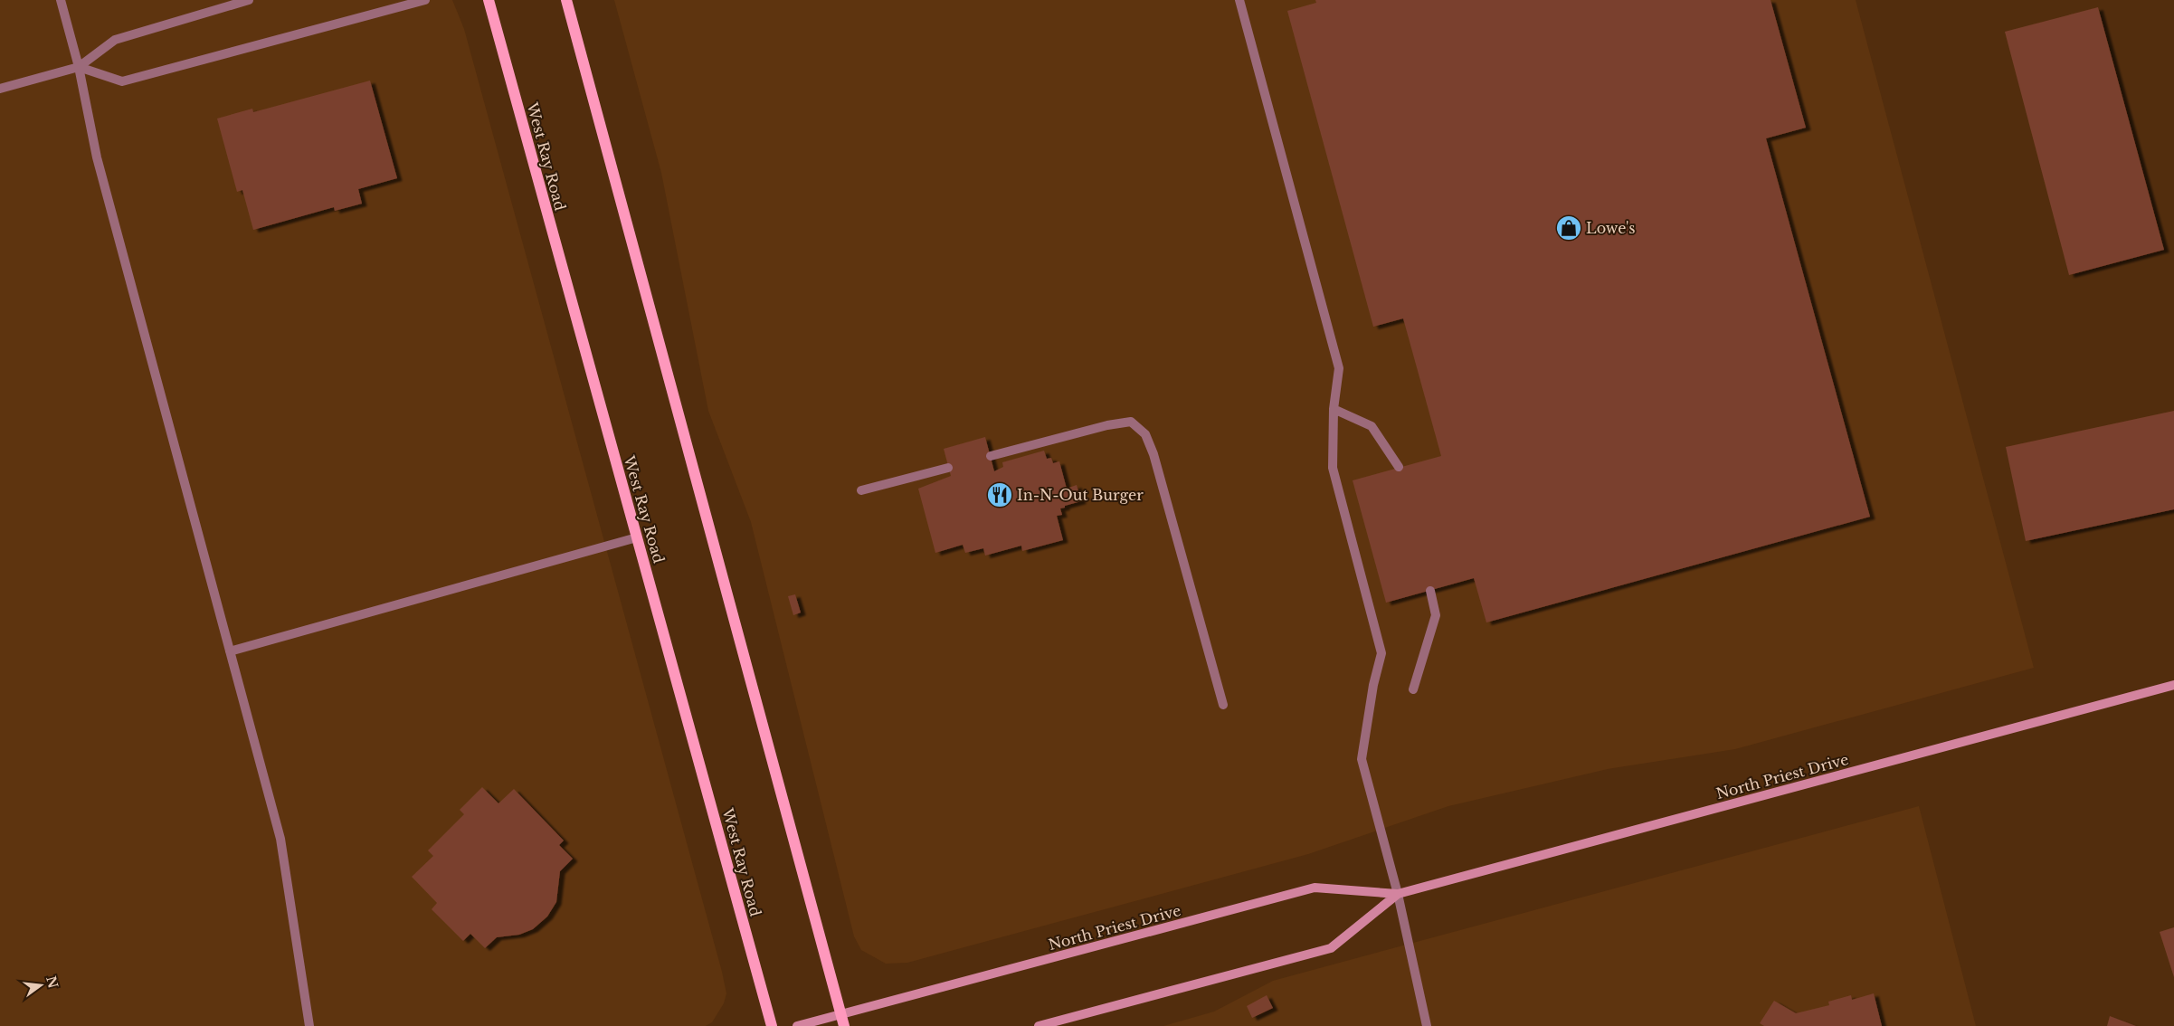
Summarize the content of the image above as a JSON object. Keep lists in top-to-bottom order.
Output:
{
  "streets": {
    "main road": ["West Ray Road", "North Priest Drive"]
  },
  "places": {
    "shop": ["Lowe's"],
    "restaurant": ["In-N-Out Burger"]
  },
  "north": "right"
}
